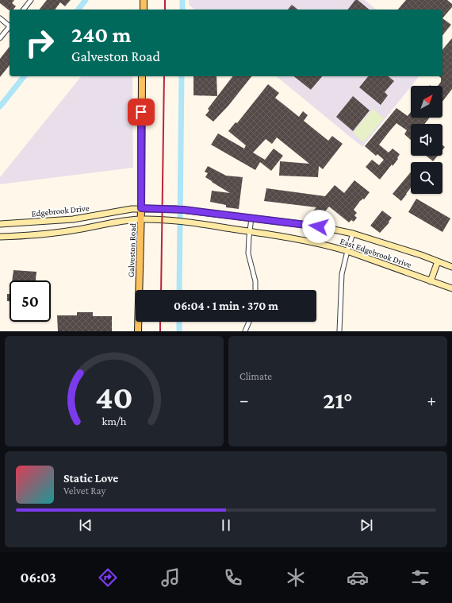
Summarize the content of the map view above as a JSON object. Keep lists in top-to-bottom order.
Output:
{
  "streets": {
    "main road": ["Edgebrook Drive", "Galveston Road", "East Edgebrook Drive"]
  },
  "crossings": [
    ["Edgebrook Drive", "Galveston Road"],
    ["Edgebrook Drive", "East Edgebrook Drive"],
    ["Galveston Road", "East Edgebrook Drive"]
  ],
  "north": "top right",
  "page": {
    "turn": ["240 m", "Galveston Road"],
    "limit": "50",
    "trip": "06:04 · 1 min · 370 m",
    "tile": "Climate",
    "heat": ["−", "21°", "+"],
    "song": ["Static Love", "Velvet Ray"],
    "tabs": "06:03",
    "gauge": ["40", "km/h"]
  }
}
